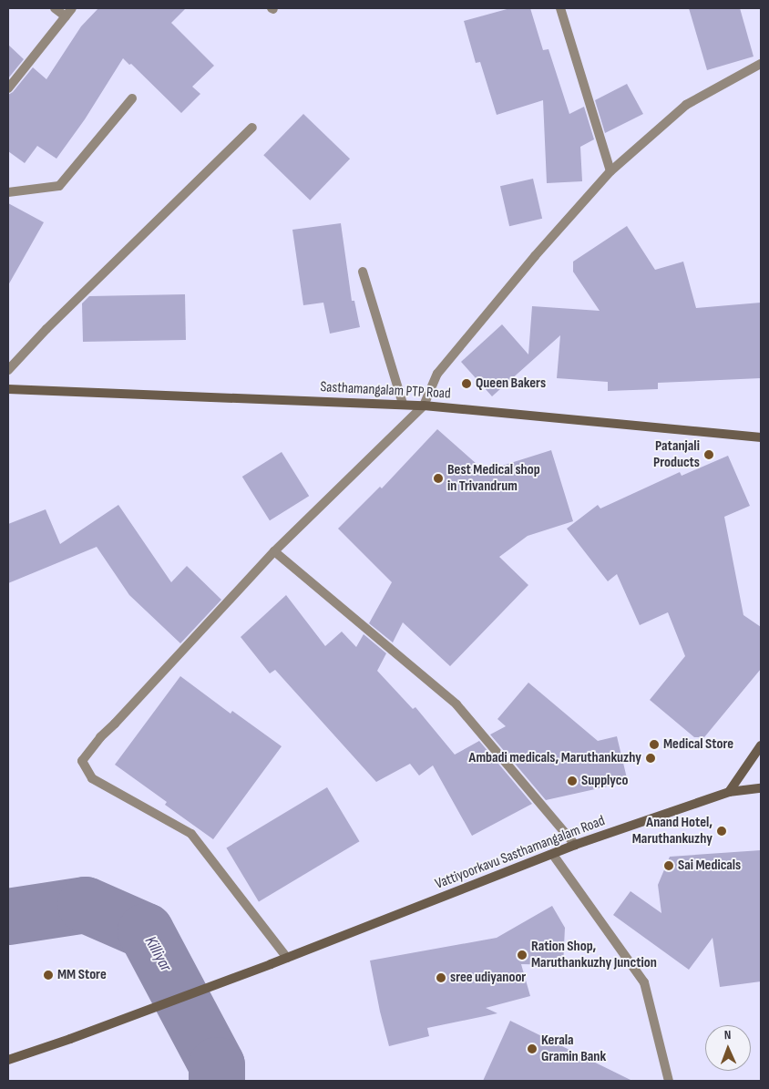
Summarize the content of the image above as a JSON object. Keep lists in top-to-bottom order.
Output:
{
  "streets": {
    "main road": ["Sasthamangalam PTP Road", "Vattiyoorkavu Sasthamangalam Road"]
  },
  "water": ["Killiyar"],
  "places": [
    "Queen Bakers",
    "Patanjali Products",
    "Best Medical shop in Trivandrum",
    "Medical Store",
    "Ambadi medicals, Maruthankuzhy",
    "Supplyco",
    "Anand Hotel, Maruthankuzhy",
    "Sai Medicals",
    "Ration Shop, Maruthankuzhy Junction",
    "MM Store",
    "sree udiyanoor",
    "Kerala Gramin Bank"
  ],
  "north": "top"
}
